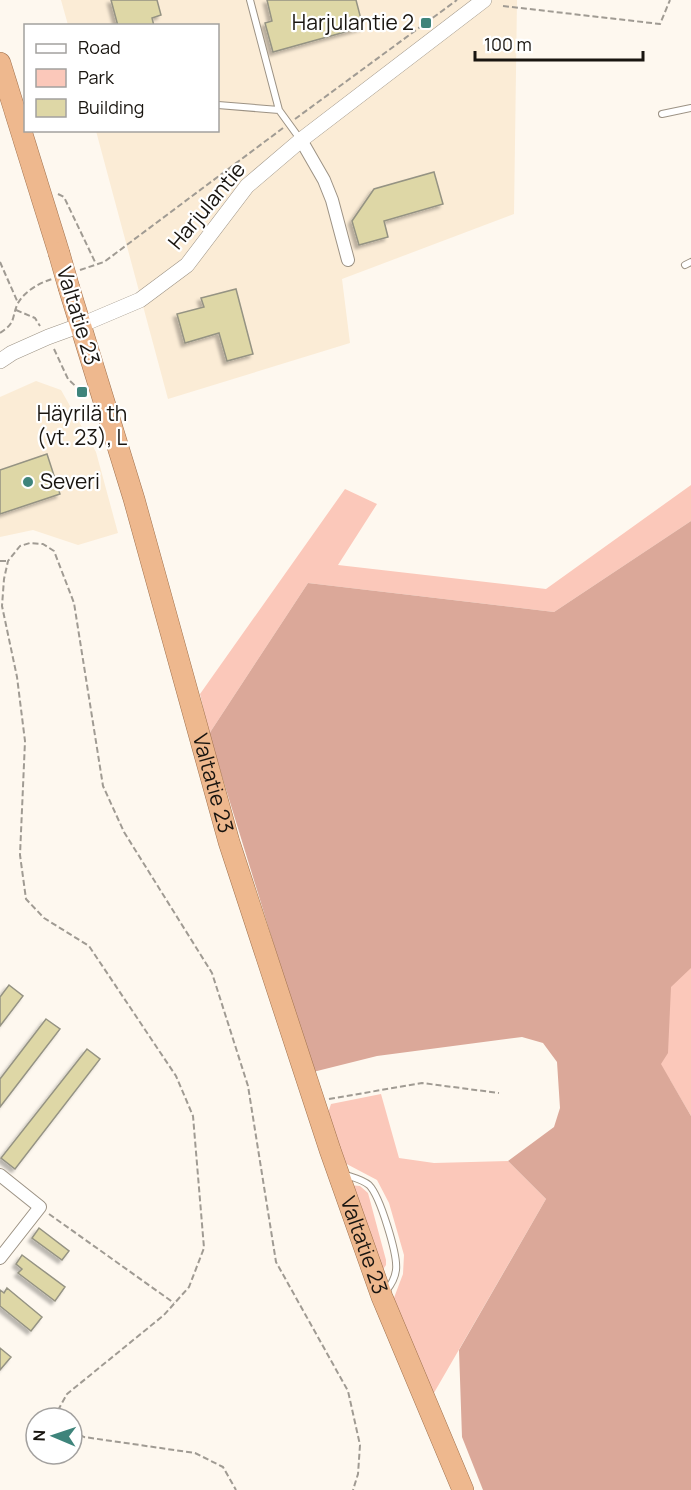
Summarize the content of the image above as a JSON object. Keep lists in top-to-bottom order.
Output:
{
  "streets": {
    "highway": ["Valtatie 23"],
    "street": ["Harjulantie"]
  },
  "crossings": [
    ["Harjulantie", "Valtatie 23"]
  ],
  "places": {
    "transit": ["Harjulantie 2", "Häyrilä th (vt. 23), L"],
    "other": ["Severi"]
  },
  "legend": ["Road", "Park", "Building"],
  "scale_bar": "100 m",
  "north": "left"
}
